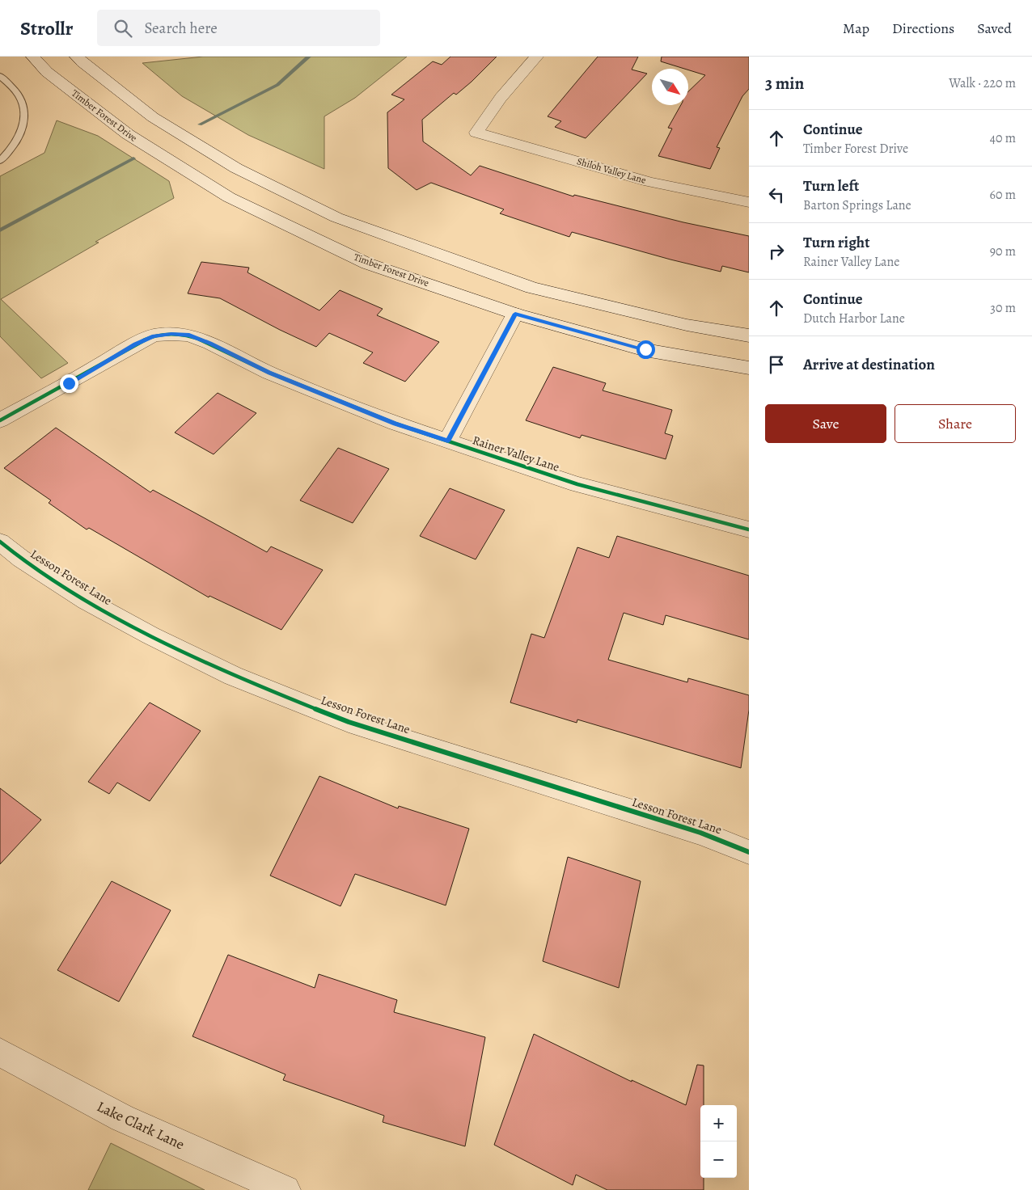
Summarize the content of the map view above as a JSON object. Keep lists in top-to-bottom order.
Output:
{
  "streets": {
    "street": [
      "Timber Forest Drive",
      "Shiloh Valley Lane",
      "Rainer Valley Lane",
      "Lesson Forest Lane",
      "Lake Clark Lane"
    ]
  },
  "north": "bottom right",
  "page": {
    "header": "Strollr",
    "search": "Search here",
    "nav": ["Map", "Directions", "Saved"],
    "heading": ["3 min", "Walk · 220 m"],
    "list": [
      ["Continue", "Timber Forest Drive", "40 m"],
      ["Turn left", "Barton Springs Lane", "60 m"],
      ["Turn right", "Rainer Valley Lane", "90 m"],
      ["Continue", "Dutch Harbor Lane", "30 m"],
      "Arrive at destination"
    ],
    "buttons": ["Save", "Share"],
    "map_buttons": ["+", "−"]
  }
}
